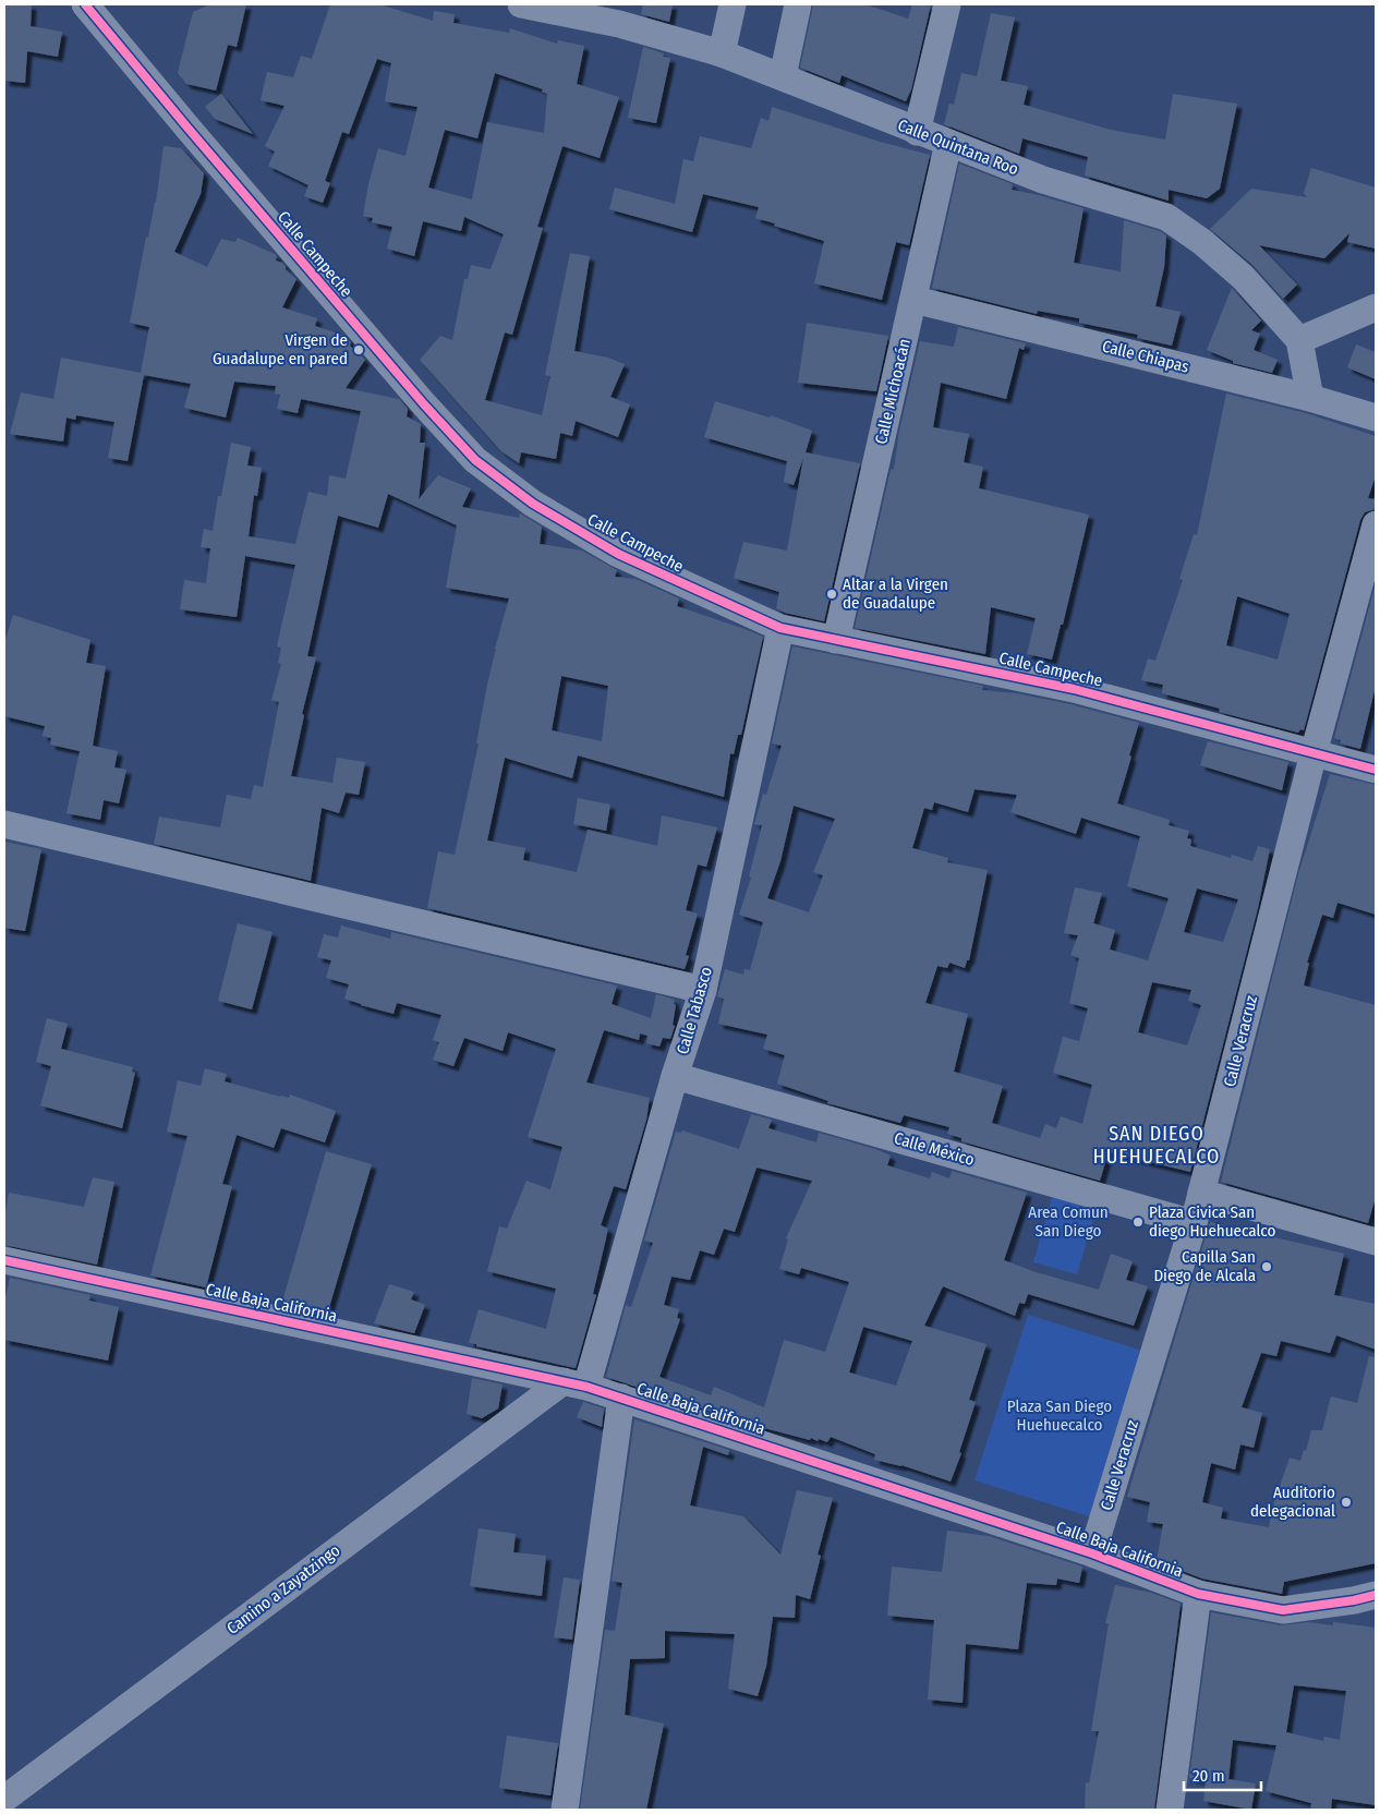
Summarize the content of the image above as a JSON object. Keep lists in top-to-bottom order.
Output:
{
  "streets": {
    "street": [
      "Calle Quintana Roo",
      "Calle Campeche",
      "Calle Chiapas",
      "Calle Michoacán",
      "Calle Tabasco",
      "Calle Veracruz",
      "Calle México",
      "Calle Baja California",
      "Camino a Zayatzingo"
    ]
  },
  "crossings": [
    ["Calle Quintana Roo", "Calle Michoacán"],
    ["Calle Campeche", "Calle Michoacán"],
    ["Calle Campeche", "Calle Tabasco"],
    ["Calle Campeche", "Calle Veracruz"],
    ["Calle Chiapas", "Calle Michoacán"],
    ["Calle Tabasco", "Calle México"],
    ["Calle Tabasco", "Calle Baja California"],
    ["Calle Tabasco", "Camino a Zayatzingo"],
    ["Calle Veracruz", "Calle México"],
    ["Calle Veracruz", "Calle Baja California"],
    ["Calle Baja California", "Camino a Zayatzingo"]
  ],
  "districts": ["SAN DIEGO HUEHUECALCO"],
  "parks": ["Area Comun San Diego", "Plaza San Diego Huehuecalco"],
  "places": [
    "Virgen de Guadalupe en pared",
    "Altar a la Virgen de Guadalupe",
    "Plaza Civica San diego Huehuecalco",
    "Capilla San Diego de Alcala",
    "Auditorio delegacional"
  ],
  "scale_bar": "20 m"
}
